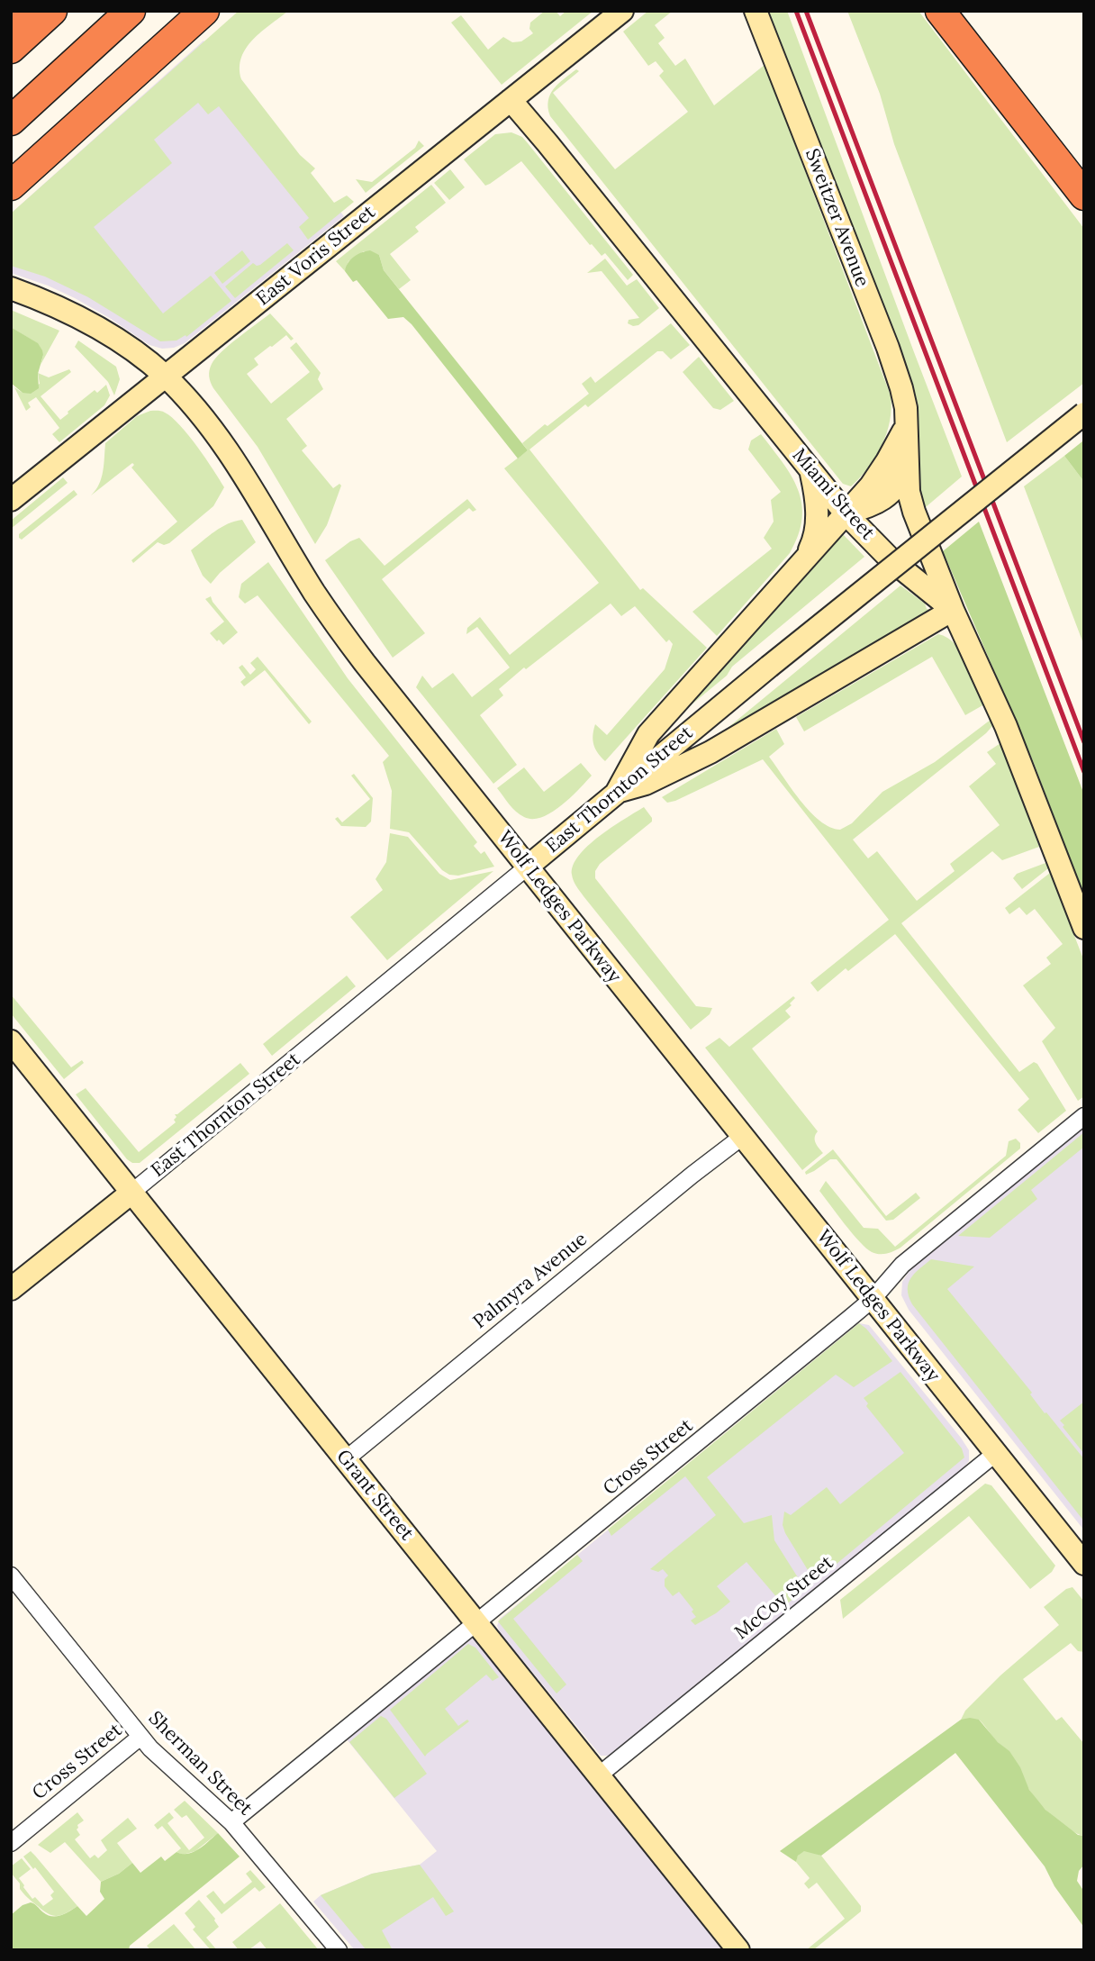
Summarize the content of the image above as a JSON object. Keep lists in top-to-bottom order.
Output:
{
  "streets": {
    "main road": [
      "Sweitzer Avenue",
      "East Voris Street",
      "Miami Street",
      "East Thornton Street",
      "Wolf Ledges Parkway",
      "Grant Street"
    ],
    "street": [
      "Palmyra Avenue",
      "Cross Street",
      "McCoy Street",
      "Sherman Street"
    ]
  },
  "crossings": [
    ["Sweitzer Avenue", "Miami Street"],
    ["East Voris Street", "Miami Street"],
    ["East Voris Street", "Wolf Ledges Parkway"],
    ["East Thornton Street", "Wolf Ledges Parkway"],
    ["East Thornton Street", "Grant Street"],
    ["Wolf Ledges Parkway", "Palmyra Avenue"],
    ["Wolf Ledges Parkway", "Cross Street"],
    ["Wolf Ledges Parkway", "McCoy Street"],
    ["Palmyra Avenue", "Grant Street"],
    ["Cross Street", "Grant Street"],
    ["Cross Street", "Sherman Street"],
    ["Grant Street", "McCoy Street"]
  ]
}
